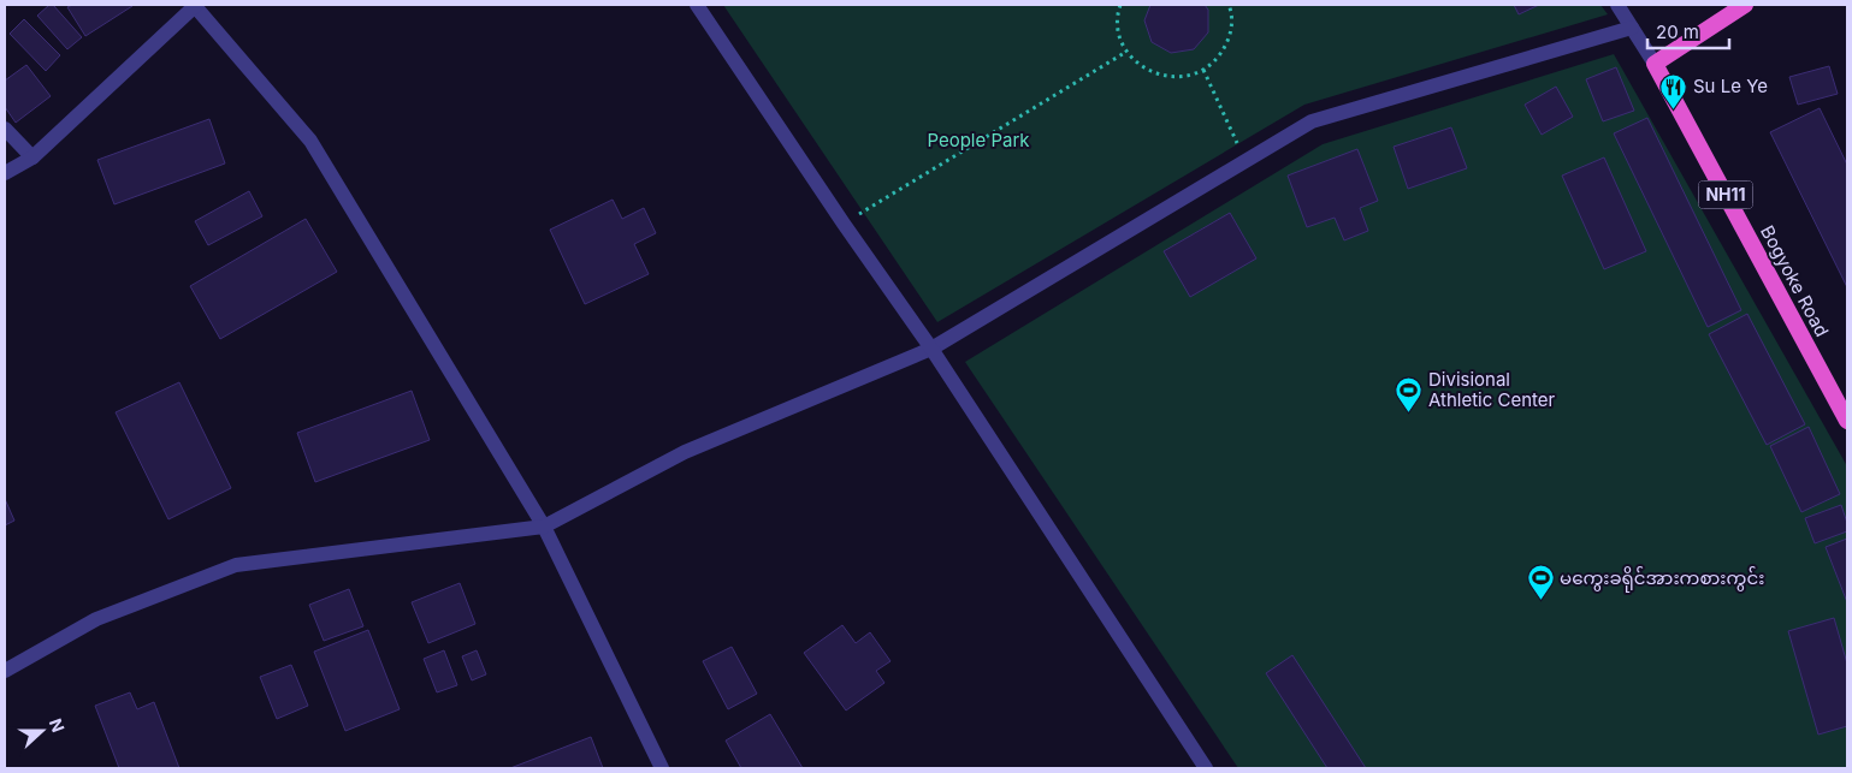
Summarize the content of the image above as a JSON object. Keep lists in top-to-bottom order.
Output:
{
  "streets": {
    "highway": ["NH11", "Bogyoke Road"]
  },
  "parks": ["People Park"],
  "places": {
    "restaurant": ["Su Le Ye"],
    "sports": ["Divisional Athletic Center", "မကွေးခရိုင်အားကစားကွင်း"]
  },
  "scale_bar": "20 m",
  "north": "right"
}
